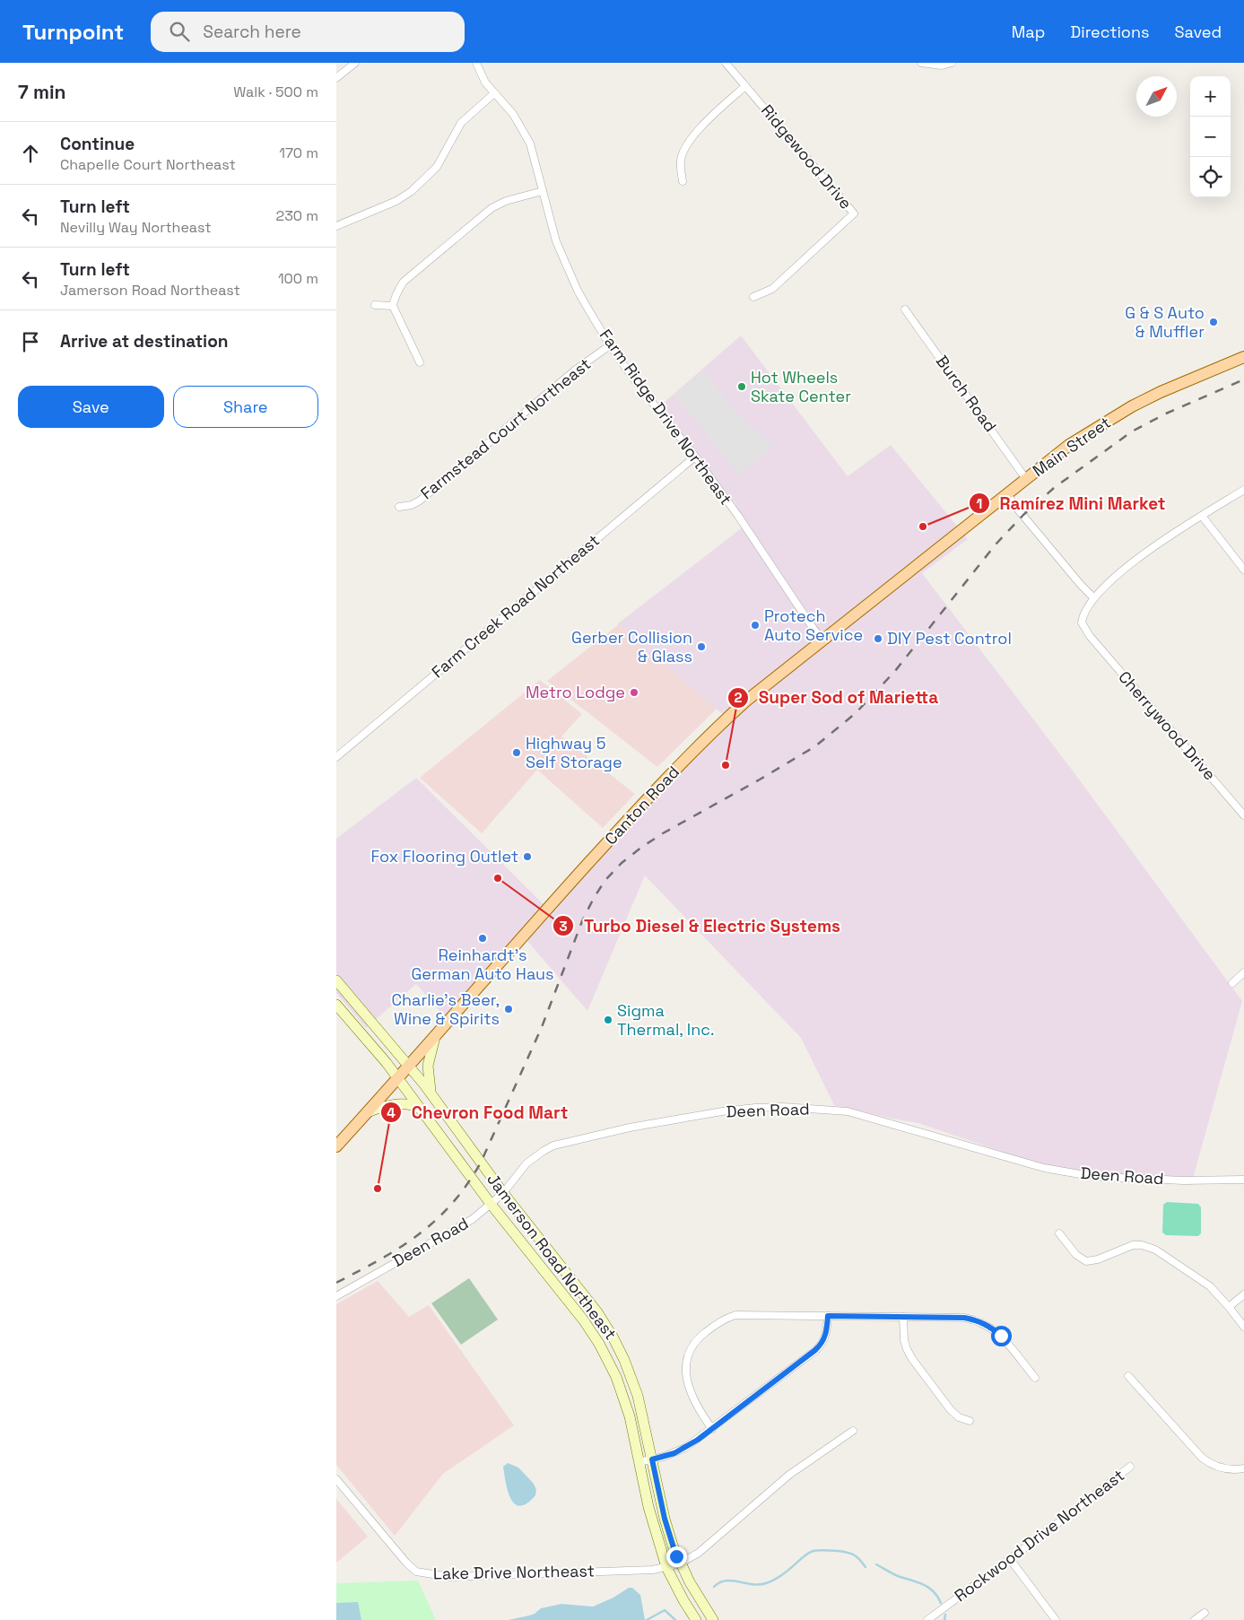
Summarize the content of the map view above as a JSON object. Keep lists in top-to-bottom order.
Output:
{
  "streets": {
    "main road": ["Main Street", "Canton Road"],
    "street": [
      "Ridgewood Drive",
      "Burch Road",
      "Farm Ridge Drive Northeast",
      "Farmstead Court Northeast",
      "Farm Creek Road Northeast",
      "Cherrywood Drive",
      "Deen Road",
      "Jamerson Road Northeast",
      "Rockwood Drive Northeast",
      "Lake Drive Northeast"
    ]
  },
  "crossings": [
    ["Burch Road", "Main Street"],
    ["Farm Ridge Drive Northeast", "Farmstead Court Northeast"],
    ["Farm Ridge Drive Northeast", "Farm Creek Road Northeast"],
    ["Farm Ridge Drive Northeast", "Canton Road"],
    ["Main Street", "Canton Road"],
    ["Canton Road", "Jamerson Road Northeast"],
    ["Deen Road", "Jamerson Road Northeast"],
    ["Jamerson Road Northeast", "Lake Drive Northeast"]
  ],
  "places": [
    "G & S Auto & Muffler",
    "Hot Wheels Skate Center",
    "Ramírez Mini Market",
    "Protech Auto Service",
    "DIY Pest Control",
    "Gerber Collision & Glass",
    "Metro Lodge",
    "Highway 5 Self Storage",
    "Super Sod of Marietta",
    "Fox Flooring Outlet",
    "Turbo Diesel & Electric Systems",
    "Reinhardt's German Auto Haus",
    "Charlie's Beer, Wine & Spirits",
    "Sigma Thermal, Inc.",
    "Chevron Food Mart"
  ],
  "north": "top right",
  "page": {
    "header": "Turnpoint",
    "search": "Search here",
    "nav": ["Map", "Directions", "Saved"],
    "heading": ["7 min", "Walk · 500 m"],
    "map_buttons": ["+", "−"],
    "list": [
      ["Continue", "Chapelle Court Northeast", "170 m"],
      ["Turn left", "Nevilly Way Northeast", "230 m"],
      ["Turn left", "Jamerson Road Northeast", "100 m"],
      "Arrive at destination"
    ],
    "buttons": ["Save", "Share"]
  }
}
